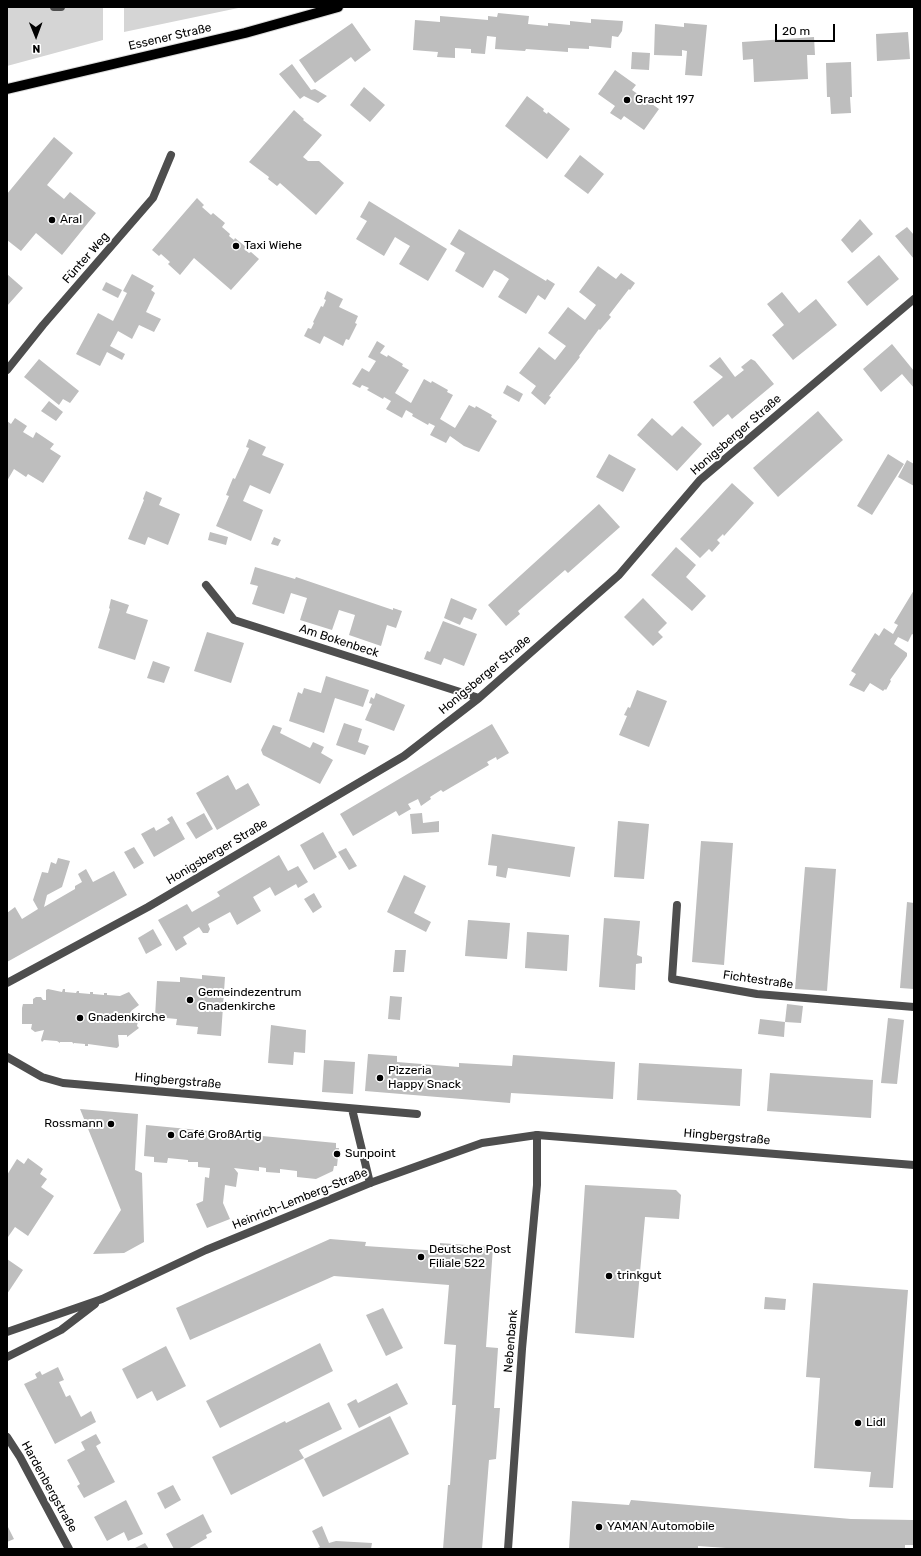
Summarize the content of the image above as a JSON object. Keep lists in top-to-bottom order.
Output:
{
  "streets": {
    "main road": ["Essener Straße"],
    "street": [
      "Fünter Weg",
      "Honigsberger Straße",
      "Am Bokenbeck",
      "Fichtestraße",
      "Hingbergstraße",
      "Heinrich-Lemberg-Straße",
      "Nebenbank",
      "Hardenbergstraße"
    ]
  },
  "crossings": [
    ["Honigsberger Straße", "Am Bokenbeck"],
    ["Hingbergstraße", "Heinrich-Lemberg-Straße"],
    ["Hingbergstraße", "Nebenbank"],
    ["Heinrich-Lemberg-Straße", "Nebenbank"]
  ],
  "places": [
    "Gracht 197",
    "Aral",
    "Taxi Wiehe",
    "Gemeindezentrum Gnadenkirche",
    "Gnadenkirche",
    "Pizzeria Happy Snack",
    "Rossmann",
    "Café GroßArtig",
    "Sunpoint",
    "Deutsche Post Filiale 522",
    "trinkgut",
    "Lidl",
    "YAMAN Automobile"
  ],
  "scale_bar": "20 m",
  "north": "bottom"
}
